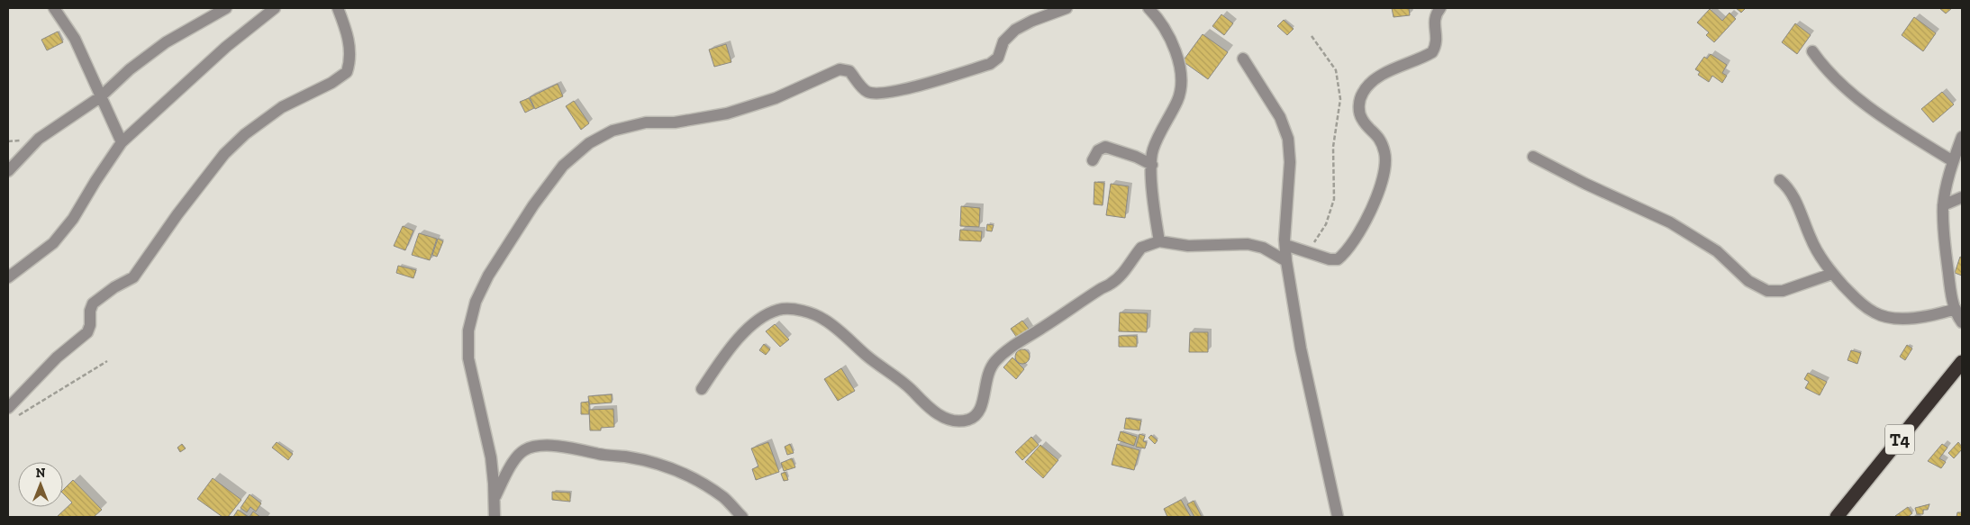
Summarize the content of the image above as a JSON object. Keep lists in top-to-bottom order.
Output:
{
  "streets": {
    "highway": ["T4"]
  },
  "north": "top"
}
